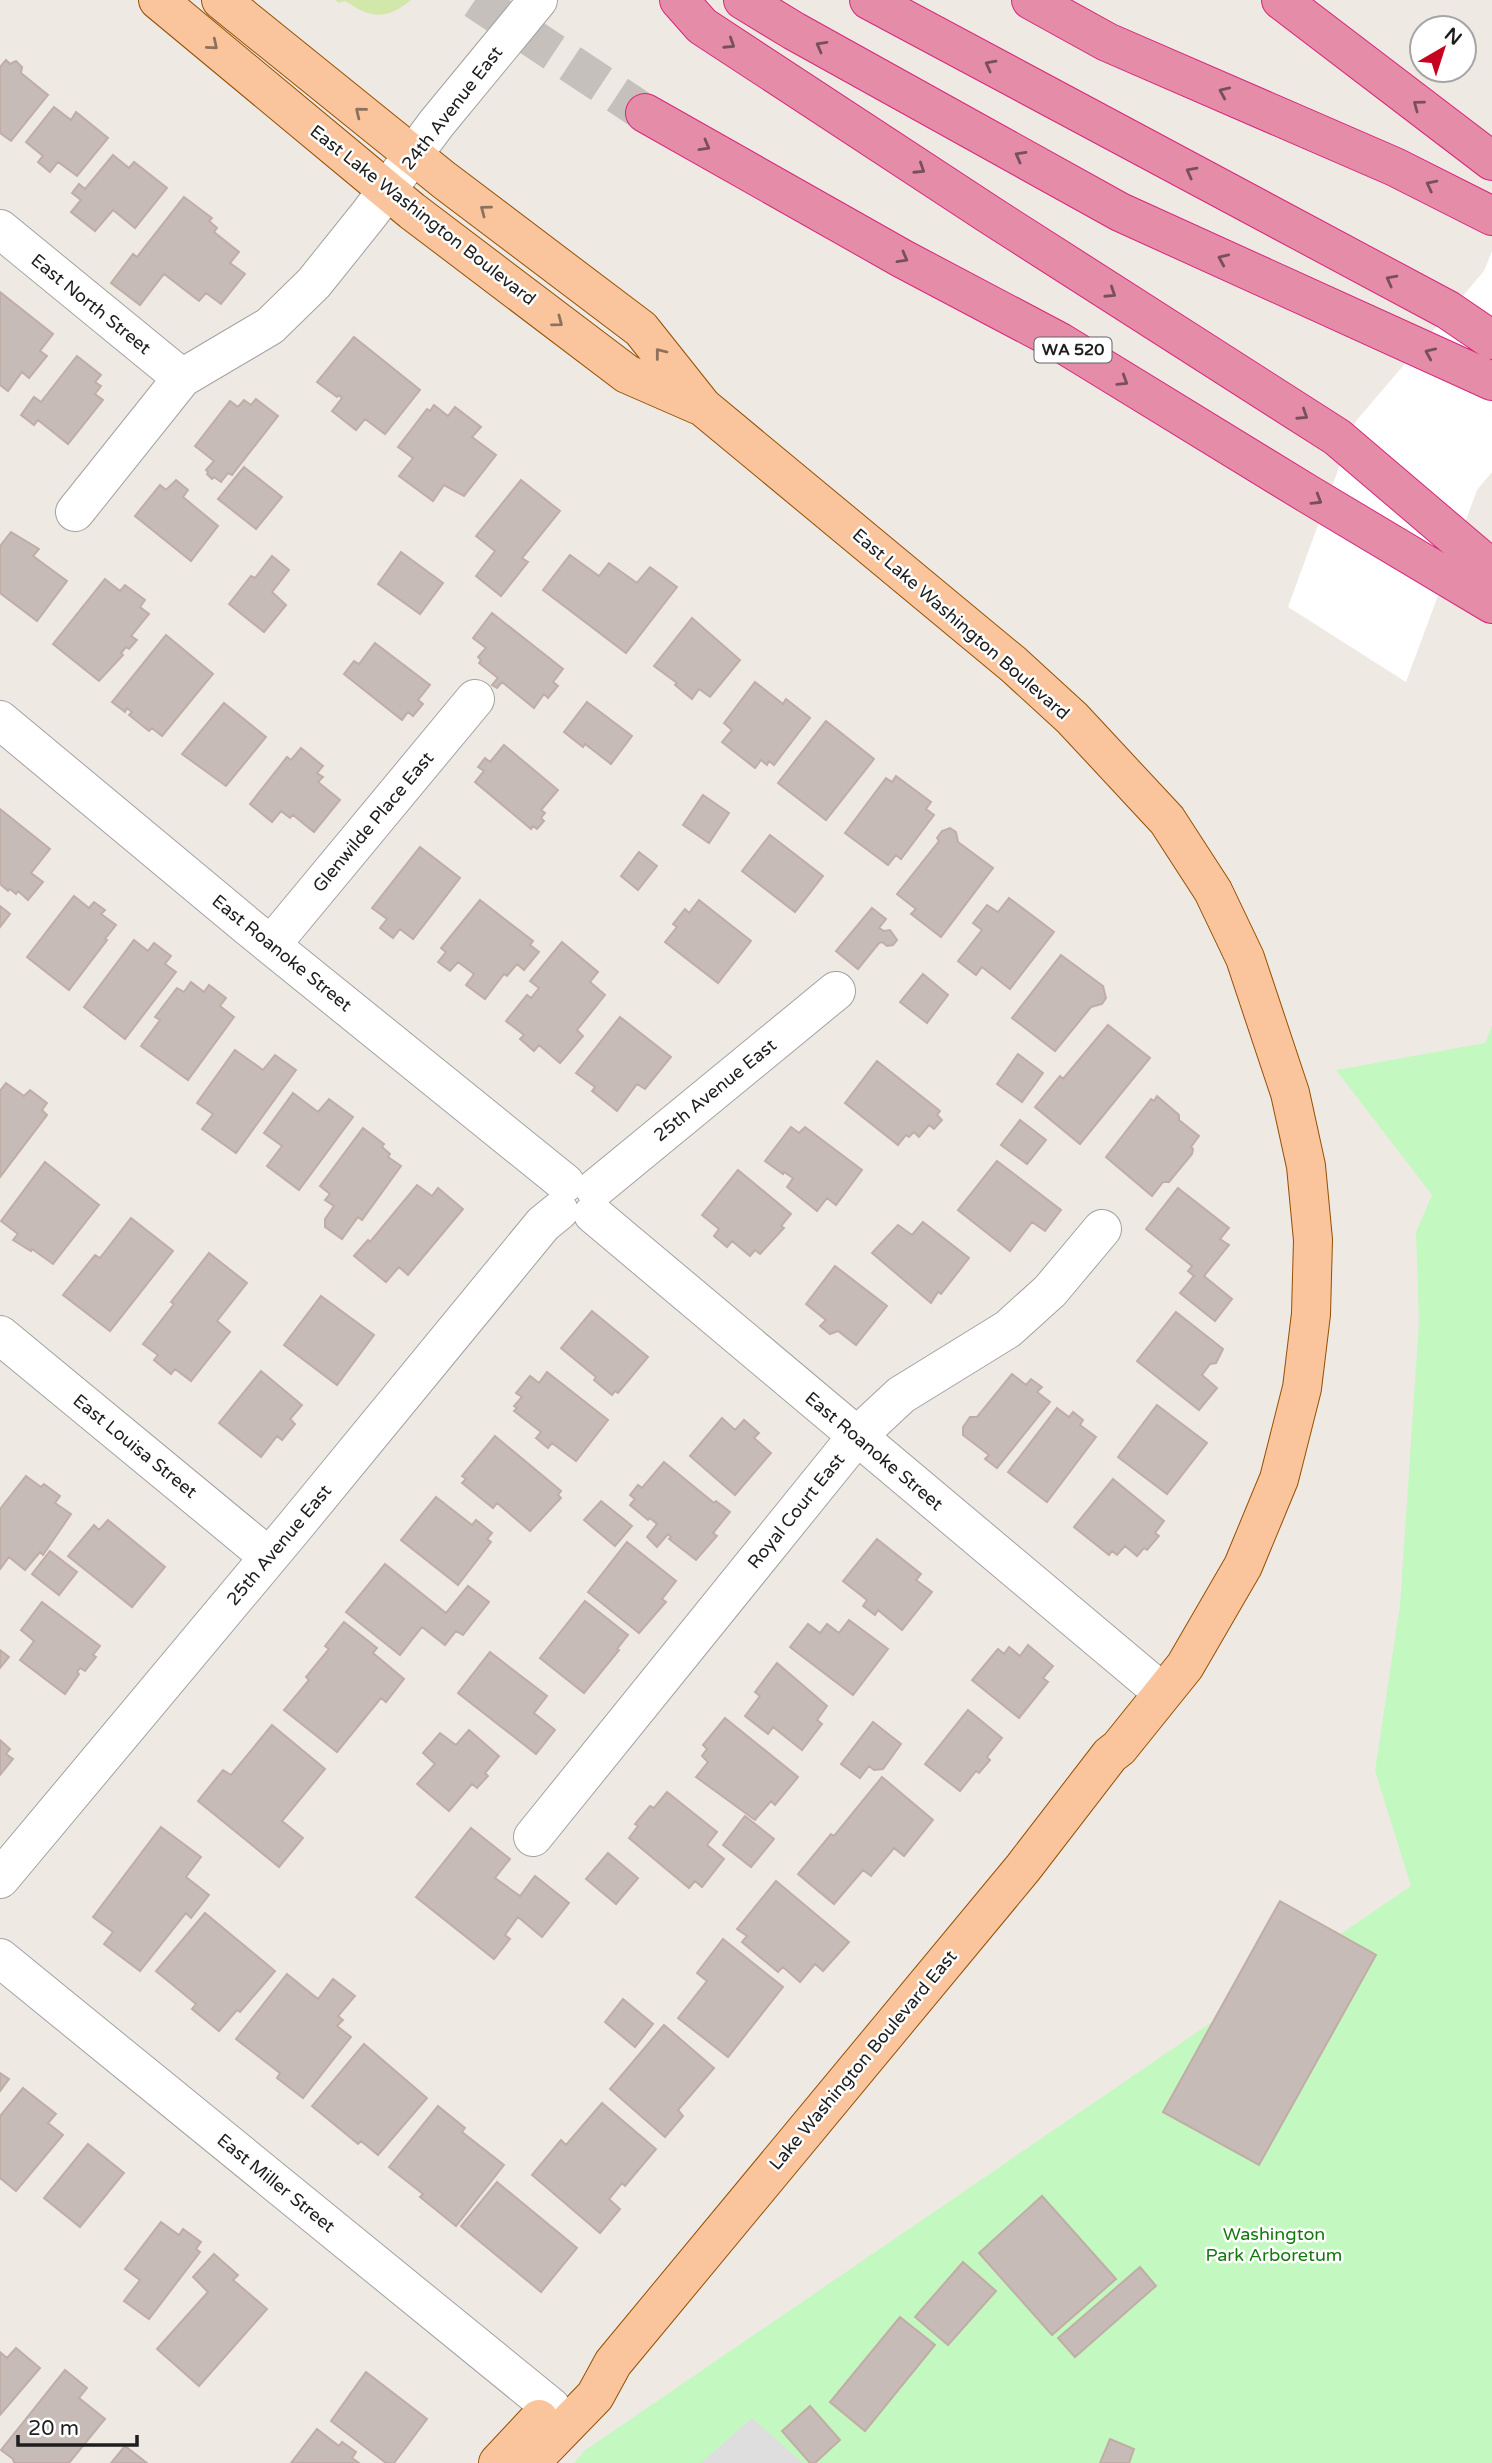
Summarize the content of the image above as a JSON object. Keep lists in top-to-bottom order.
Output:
{
  "streets": {
    "highway": ["WA 520"],
    "main road": ["East Lake Washington Boulevard", "Lake Washington Boulevard East"],
    "street": [
      "24th Avenue East",
      "East North Street",
      "Glenwilde Place East",
      "East Roanoke Street",
      "25th Avenue East",
      "East Louisa Street",
      "Royal Court East",
      "East Miller Street"
    ]
  },
  "crossings": [
    ["24th Avenue East", "East Lake Washington Boulevard"],
    ["24th Avenue East", "East North Street"],
    ["East Lake Washington Boulevard", "Lake Washington Boulevard East"],
    ["Glenwilde Place East", "East Roanoke Street"],
    ["East Roanoke Street", "25th Avenue East"],
    ["East Roanoke Street", "Royal Court East"],
    ["East Roanoke Street", "Lake Washington Boulevard East"],
    ["25th Avenue East", "East Louisa Street"],
    ["Lake Washington Boulevard East", "East Miller Street"]
  ],
  "parks": ["Washington Park Arboretum"],
  "scale_bar": "20 m",
  "north": "top right"
}
